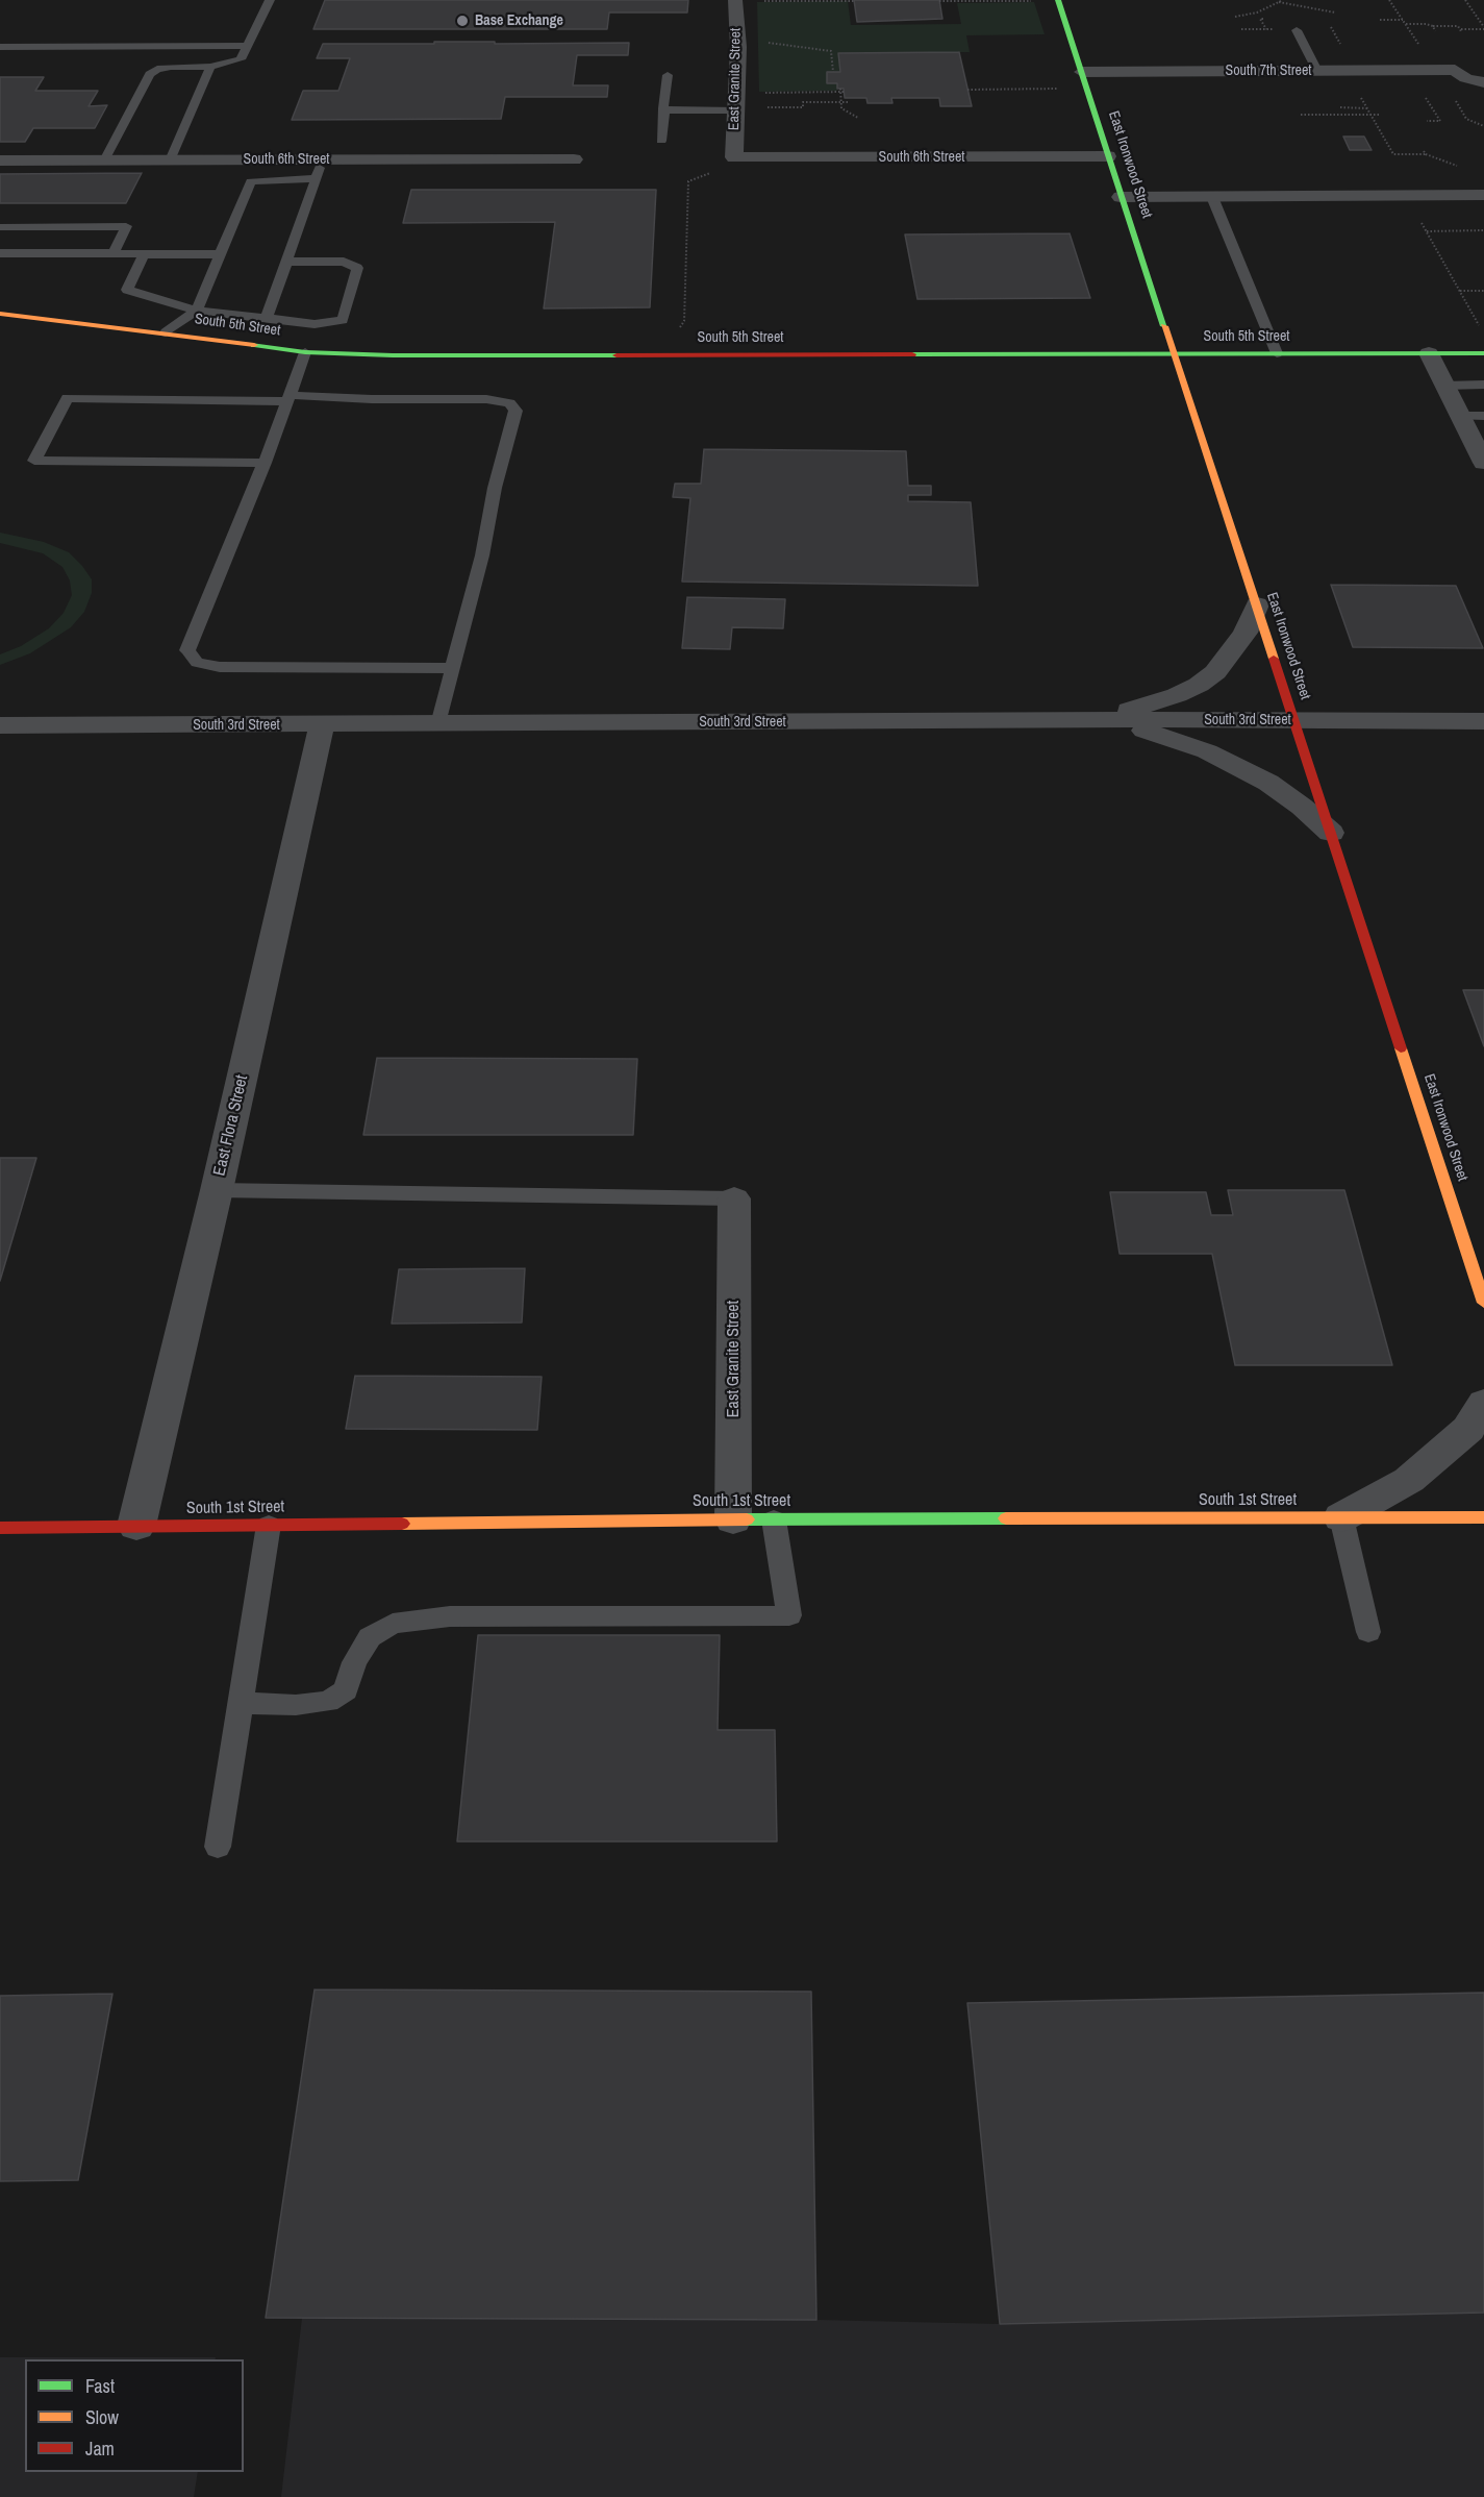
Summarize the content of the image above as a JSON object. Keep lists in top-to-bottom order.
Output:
{
  "streets": {
    "street": [
      "South 7th Street",
      "East Granite Street",
      "South 6th Street",
      "East Ironwood Street",
      "South 5th Street",
      "South 3rd Street",
      "East Flora Street",
      "South 1st Street"
    ]
  },
  "crossings": [
    ["South 7th Street", "East Ironwood Street"],
    ["East Granite Street", "South 6th Street"],
    ["East Granite Street", "South 1st Street"],
    ["South 6th Street", "East Ironwood Street"],
    ["East Ironwood Street", "South 5th Street"],
    ["East Ironwood Street", "South 3rd Street"],
    ["South 3rd Street", "East Flora Street"],
    ["East Flora Street", "South 1st Street"]
  ],
  "places": ["Base Exchange"],
  "legend": ["Fast", "Slow", "Jam"]
}
